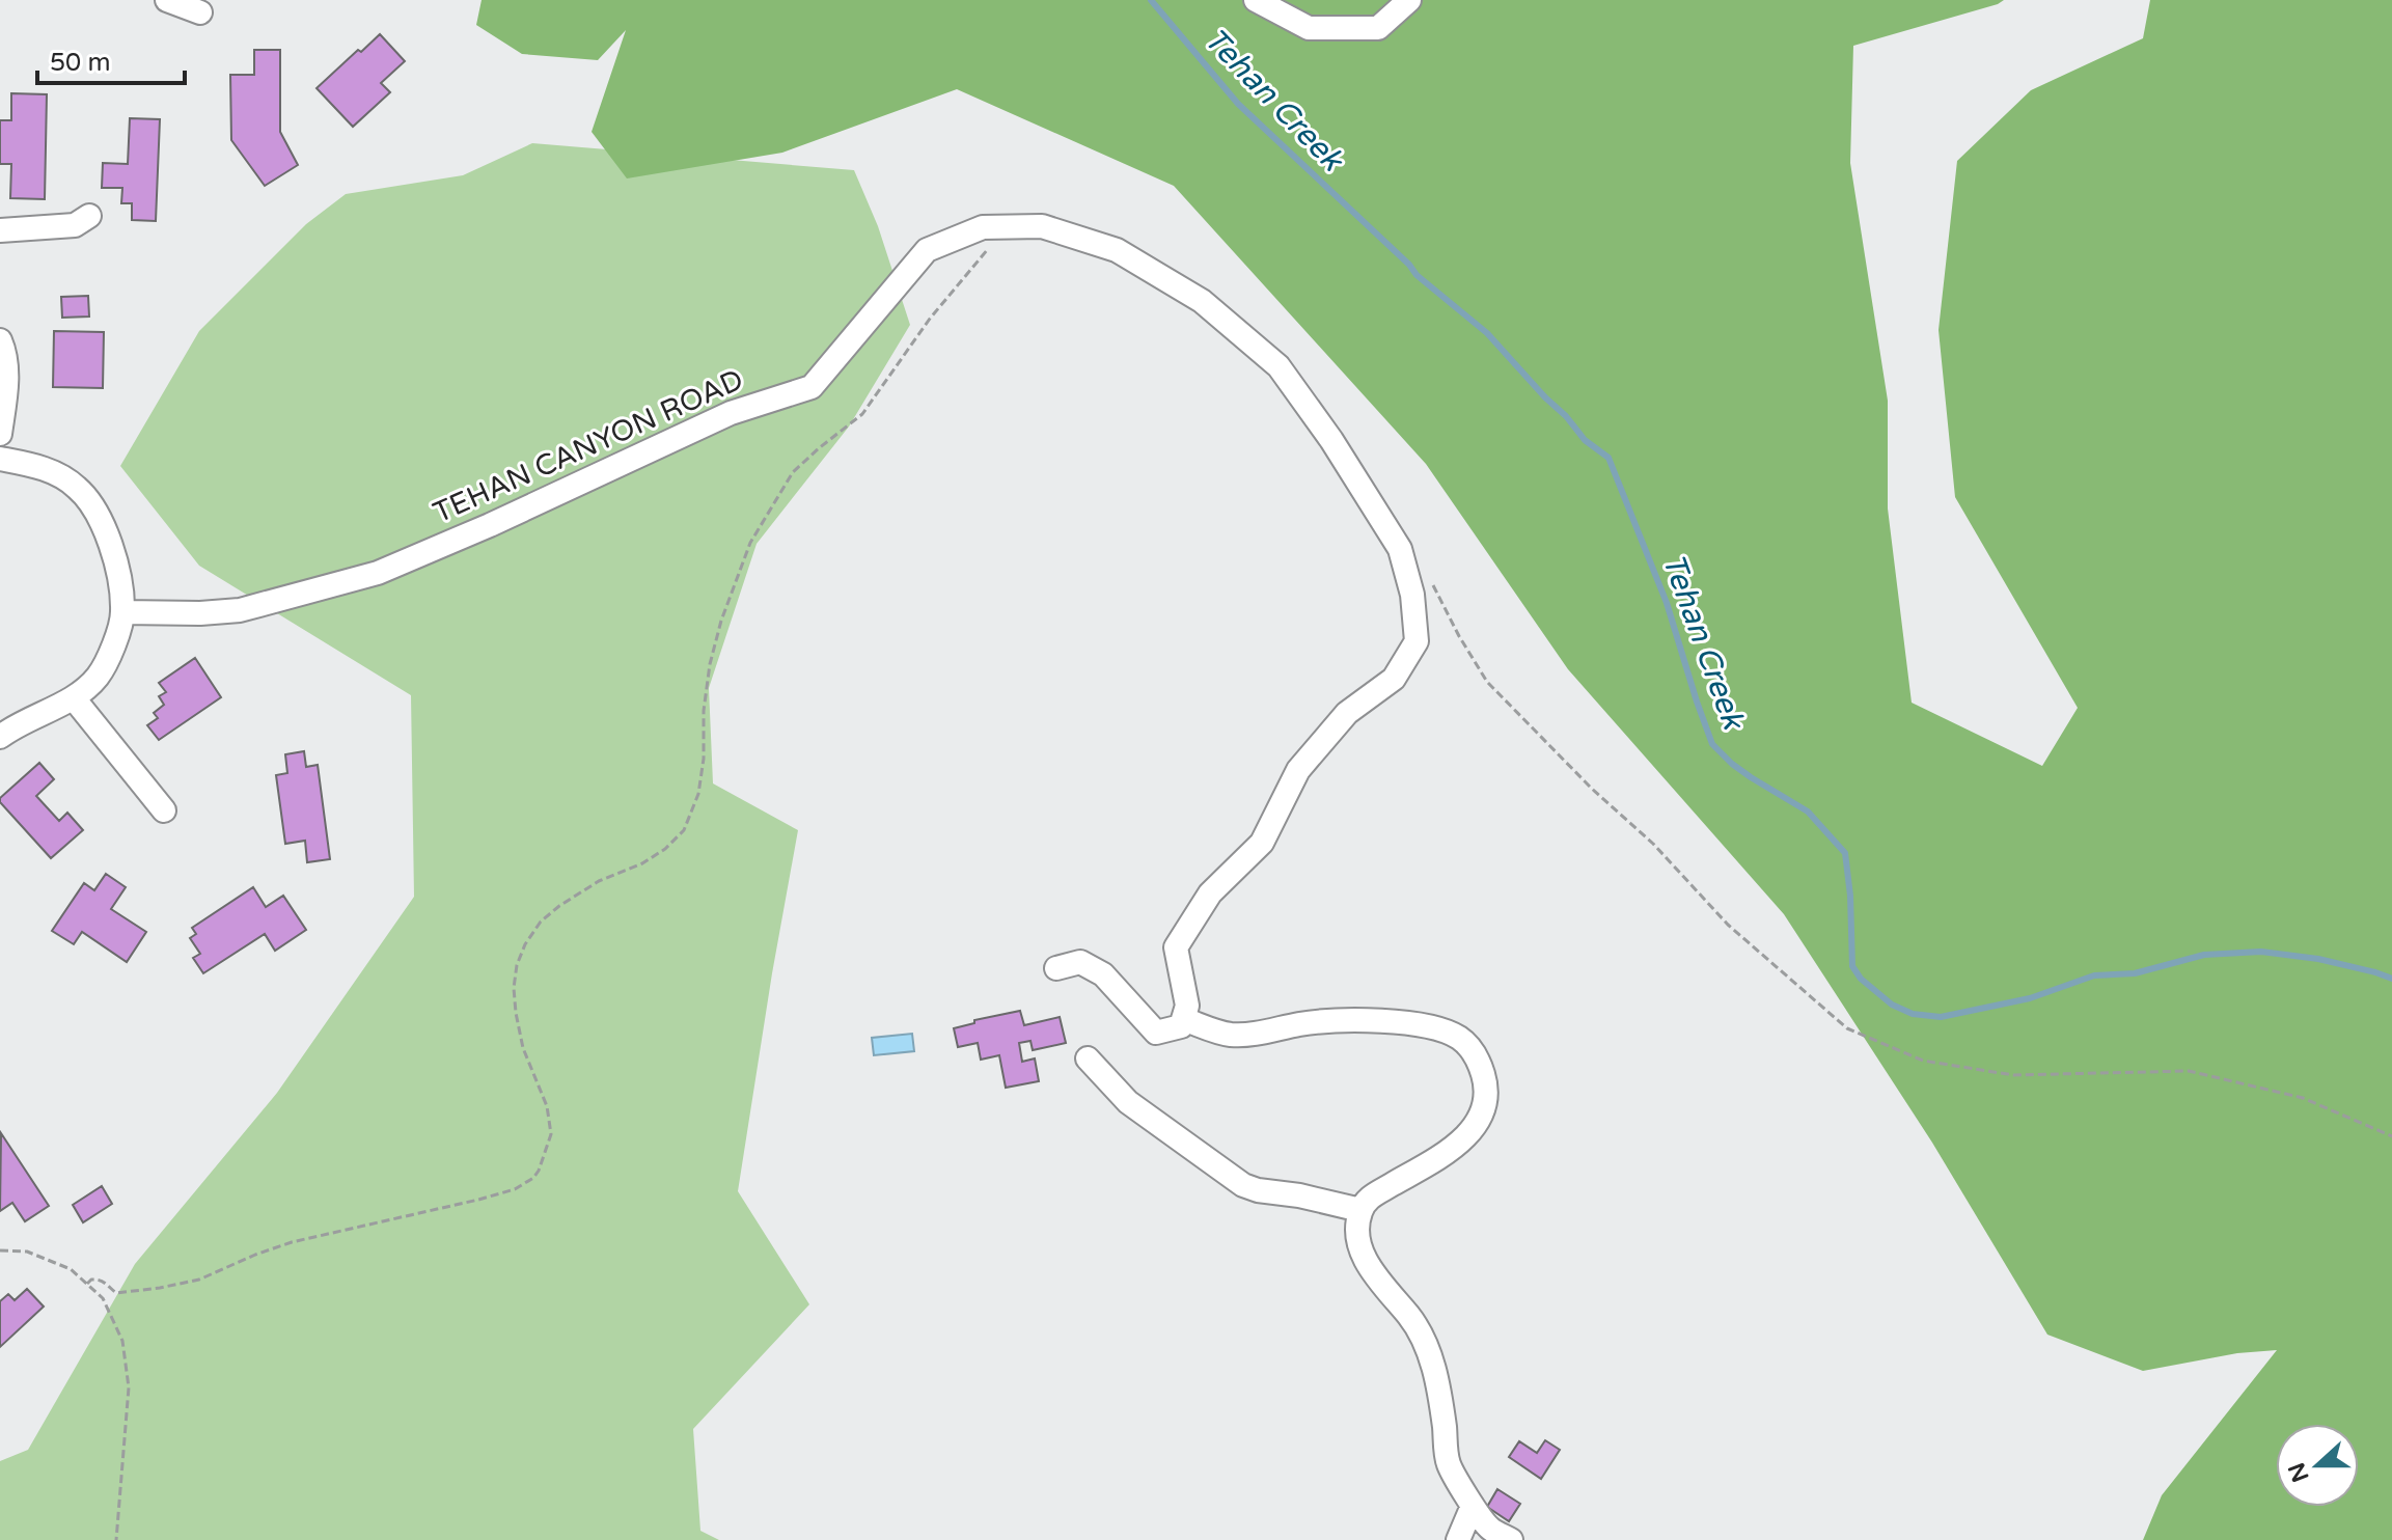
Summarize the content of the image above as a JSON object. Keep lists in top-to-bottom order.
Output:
{
  "streets": {
    "street": ["TEHAN CANYON ROAD"]
  },
  "water": ["Tehan Creek"],
  "scale_bar": "50 m",
  "north": "left"
}
